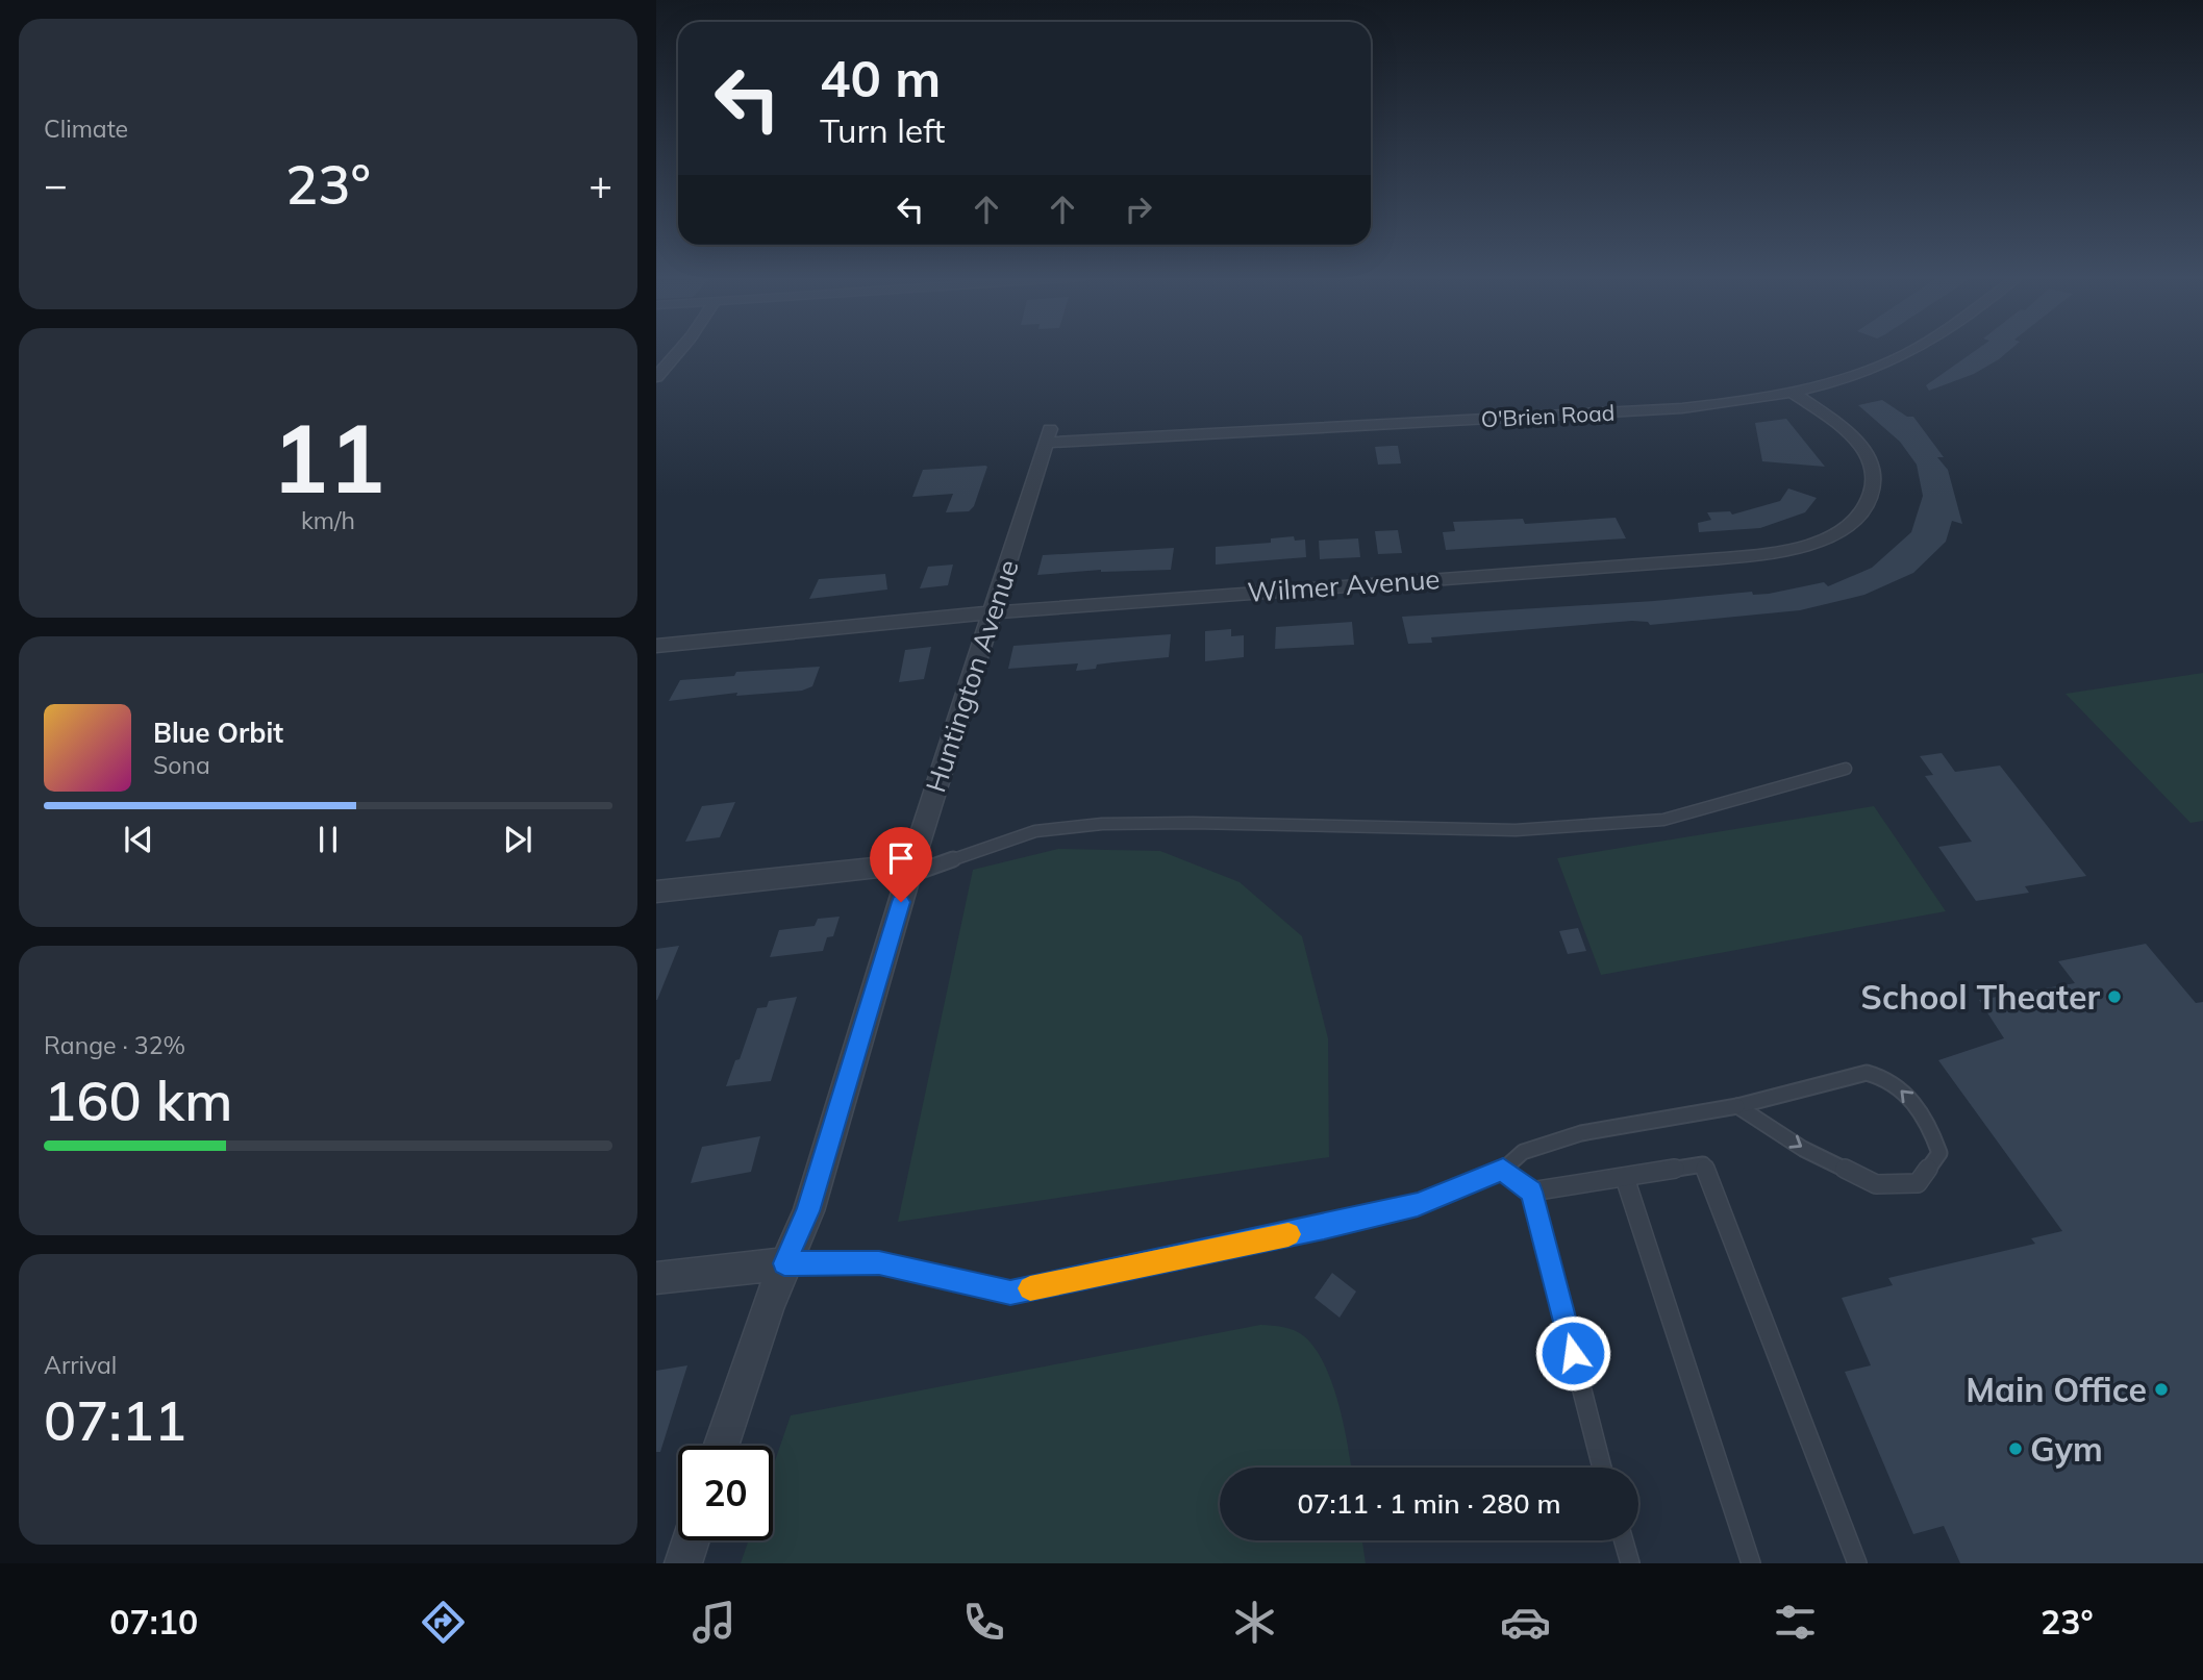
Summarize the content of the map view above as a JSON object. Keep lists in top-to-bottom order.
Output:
{
  "streets": {
    "street": ["O'Brien Road", "Wilmer Avenue", "Huntington Avenue"]
  },
  "crossings": [
    ["O'Brien Road", "Wilmer Avenue"],
    ["O'Brien Road", "Huntington Avenue"],
    ["Wilmer Avenue", "Huntington Avenue"]
  ],
  "places": ["School Theater", "Main Office", "Gym"],
  "page": {
    "tile": [
      "Climate",
      ["11", "km/h"],
      ["Range · 32%", "160 km"],
      ["Arrival", "07:11"]
    ],
    "turn": ["40 m", "Turn left"],
    "heat": ["−", "23°", "+"],
    "song": ["Blue Orbit", "Sona"],
    "limit": "20",
    "trip": "07:11 · 1 min · 280 m",
    "tabs": ["07:10", "23°"]
  }
}
